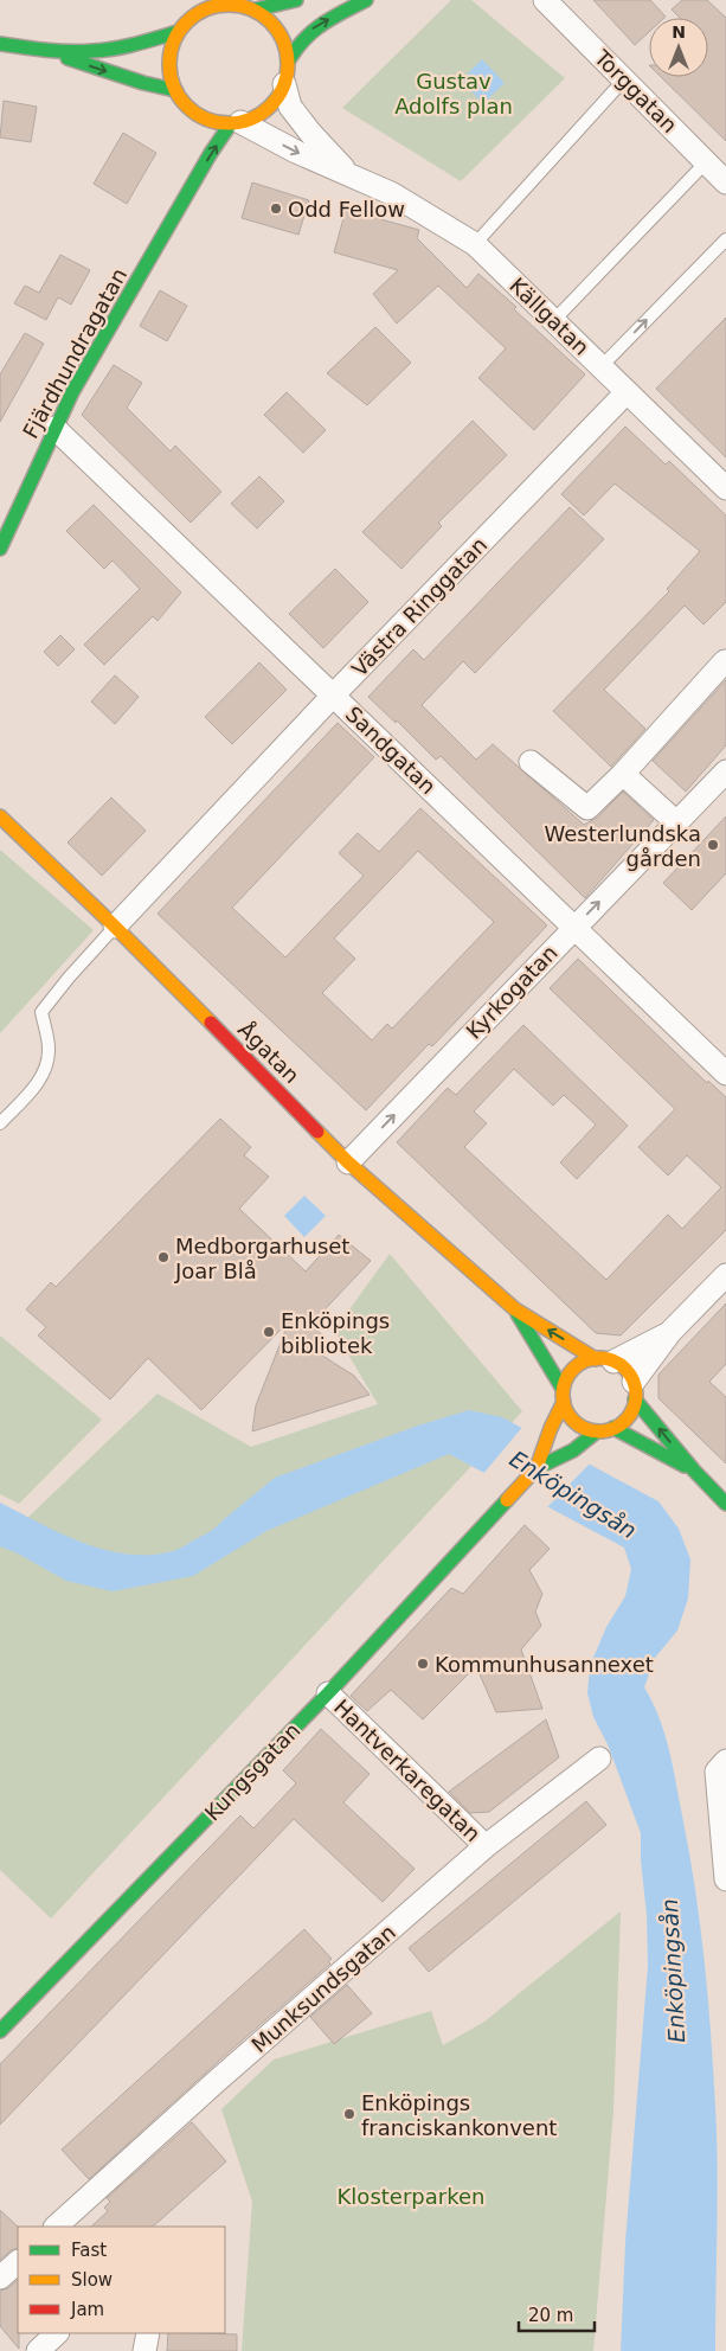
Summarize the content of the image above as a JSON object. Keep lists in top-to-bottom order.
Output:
{
  "streets": {
    "street": [
      "Torggatan",
      "Källgatan",
      "Fjärdhundragatan",
      "Västra Ringgatan",
      "Sandgatan",
      "Kyrkogatan",
      "Ågatan",
      "Hantverkaregatan",
      "Kungsgatan",
      "Munksundsgatan"
    ]
  },
  "crossings": [
    ["Källgatan", "Fjärdhundragatan"],
    ["Källgatan", "Västra Ringgatan"],
    ["Fjärdhundragatan", "Sandgatan"],
    ["Västra Ringgatan", "Sandgatan"],
    ["Västra Ringgatan", "Ågatan"],
    ["Sandgatan", "Kyrkogatan"],
    ["Kyrkogatan", "Ågatan"],
    ["Hantverkaregatan", "Kungsgatan"],
    ["Hantverkaregatan", "Munksundsgatan"]
  ],
  "one_way": ["Kyrkogatan"],
  "water": ["Enköpingsån"],
  "parks": ["Gustav Adolfs plan", "Klosterparken"],
  "places": [
    "Odd Fellow",
    "Westerlundska gården",
    "Medborgarhuset Joar Blå",
    "Enköpings bibliotek",
    "Kommunhusannexet",
    "Enköpings franciskankonvent"
  ],
  "legend": ["Fast", "Slow", "Jam"],
  "scale_bar": "20 m",
  "north": "top"
}
